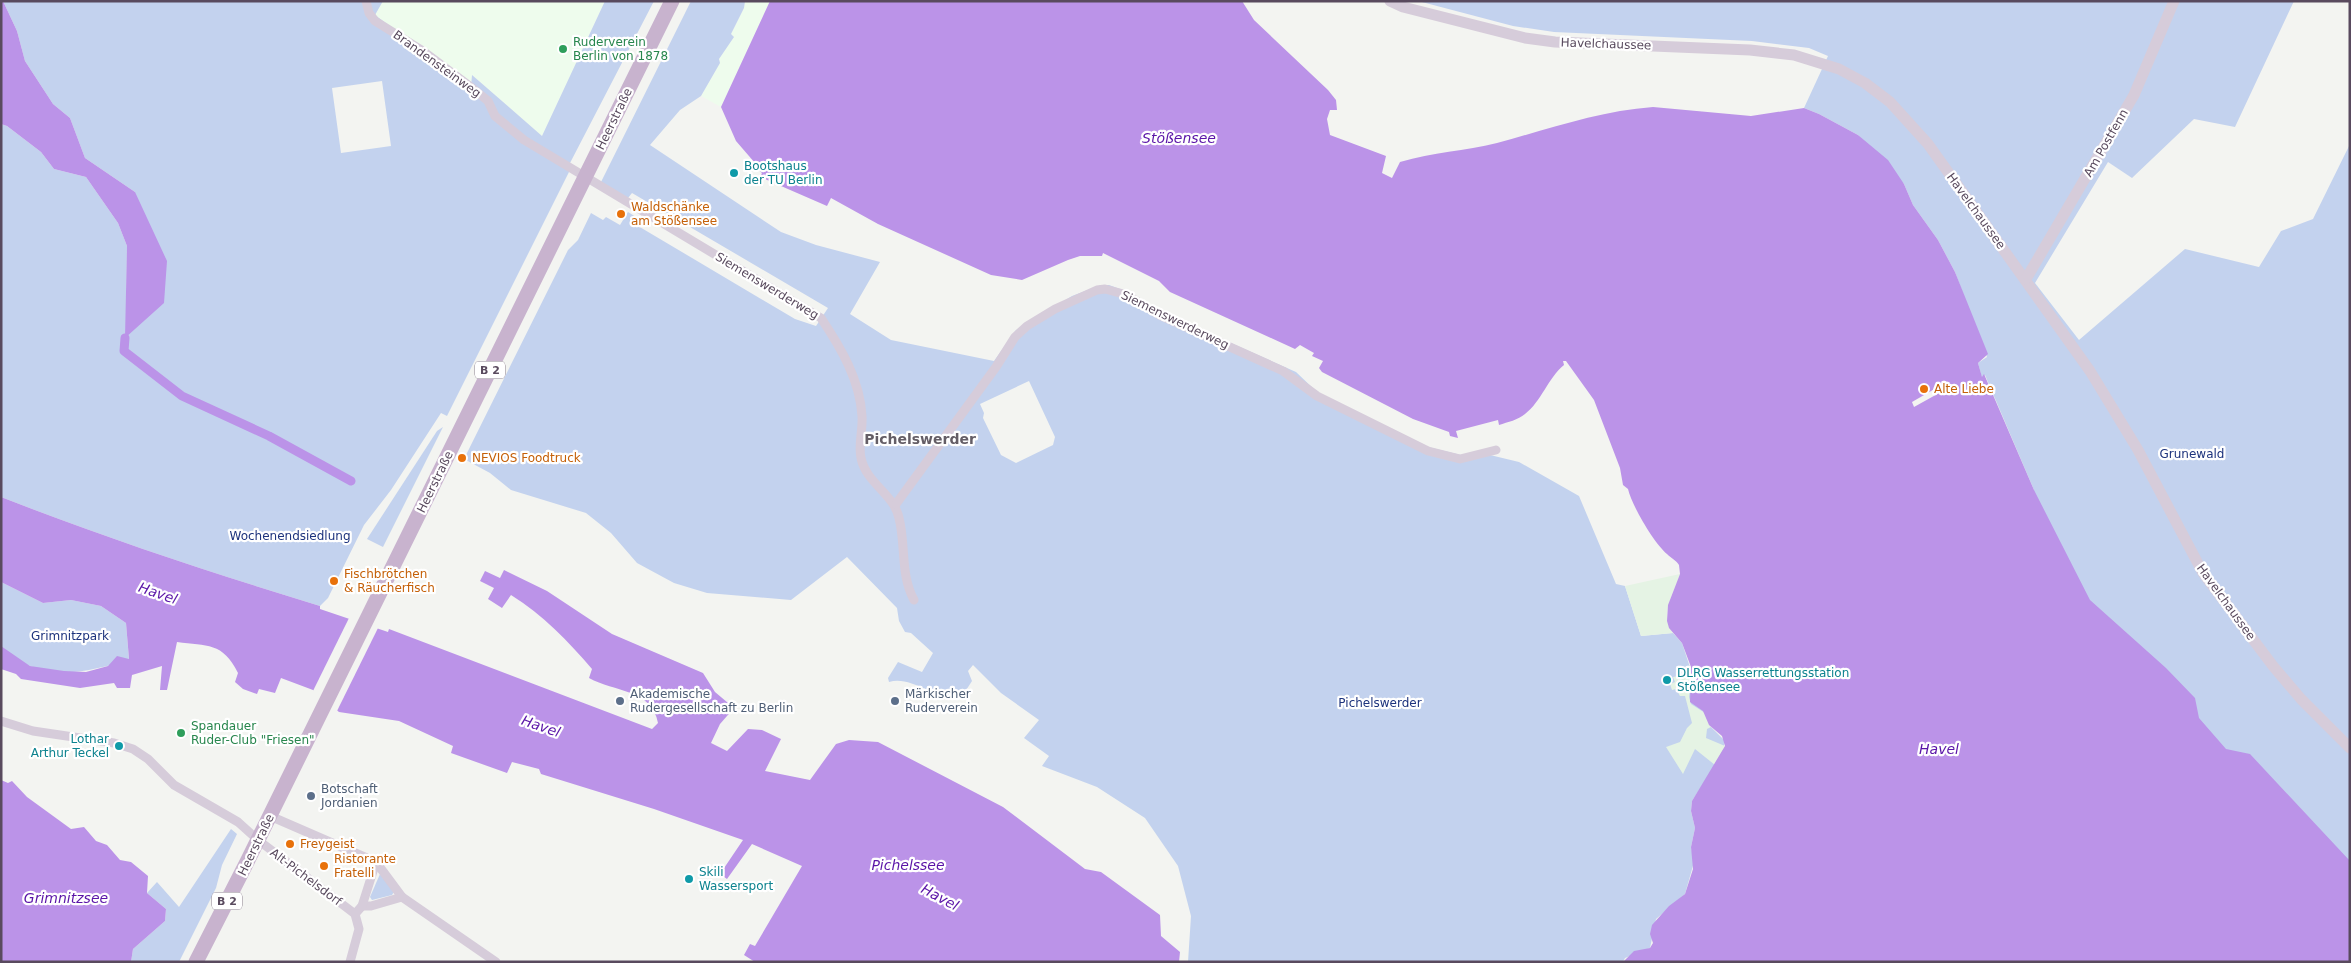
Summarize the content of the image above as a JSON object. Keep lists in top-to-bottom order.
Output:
{
  "streets": {
    "main road": ["Heerstraße", "B 2"],
    "street": [
      "Havelchaussee",
      "Brandensteinweg",
      "Am Postfenn",
      "Siemenswerderweg",
      "Alt-Pichelsdorf"
    ]
  },
  "crossings": [
    ["Havelchaussee", "Am Postfenn"],
    ["Brandensteinweg", "Heerstraße"],
    ["Brandensteinweg", "Siemenswerderweg"],
    ["Heerstraße", "Siemenswerderweg"],
    ["Heerstraße", "Alt-Pichelsdorf"]
  ],
  "districts": ["Pichelswerder"],
  "water": [
    "Stößensee",
    "Havel",
    "Pichelssee",
    "Grimnitzsee"
  ],
  "parks": [
    "Grunewald",
    "Wochenendsiedlung",
    "Grimnitzpark",
    "Pichelswerder"
  ],
  "places": [
    "Ruderverein Berlin von 1878",
    "Bootshaus der TU Berlin",
    "Waldschänke am Stößensee",
    "Alte Liebe",
    "NEVIOS Foodtruck",
    "Fischbrötchen & Räucherfisch",
    "DLRG Wasserrettungsstation Stößensee",
    "Akademische Rudergesellschaft zu Berlin",
    "Märkischer Ruderverein",
    "Spandauer Ruder-Club \"Friesen\"",
    "Lothar Arthur Teckel",
    "Botschaft Jordanien",
    "Freygeist",
    "Ristorante Fratelli",
    "Skili Wassersport"
  ]
}
